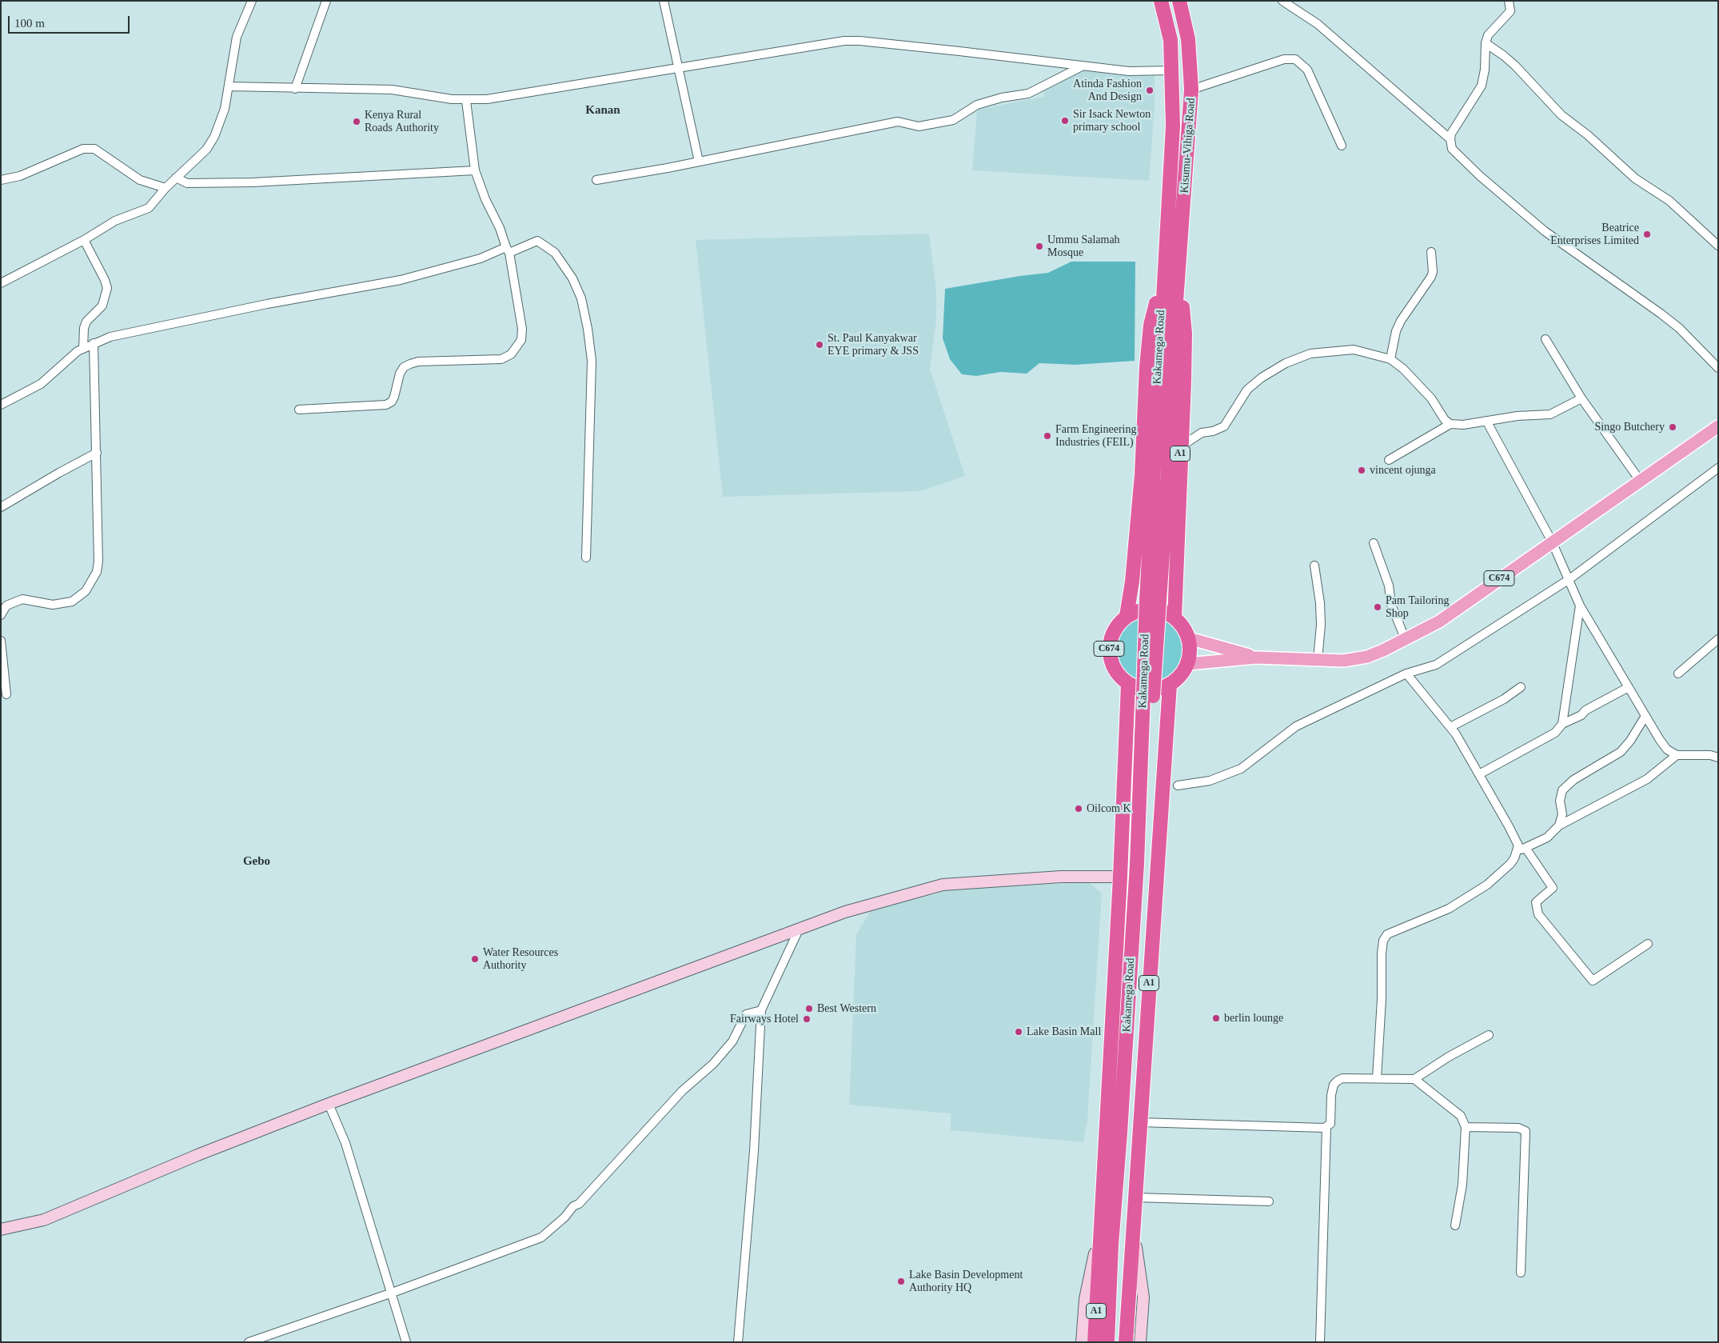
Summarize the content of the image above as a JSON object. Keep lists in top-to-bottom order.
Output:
{
  "streets": {
    "highway": [
      "Kisumu-Vihiga Road",
      "Kakamega Road",
      "A1",
      "C674"
    ]
  },
  "crossings": [
    ["Kisumu-Vihiga Road", "Kakamega Road"],
    ["Kisumu-Vihiga Road", "A1"],
    ["Kakamega Road", "A1"],
    ["A1", "C674"]
  ],
  "districts": ["Kanan", "Gebo"],
  "places": [
    "Atinda Fashion And Design",
    "Sir Isack Newton primary school",
    "Kenya Rural Roads Authority",
    "Beatrice Enterprises Limited",
    "Ummu Salamah Mosque",
    "St. Paul Kanyakwar EYE primary & JSS",
    "Singo Butchery",
    "Farm Engineering Industries (FEIL)",
    "vincent ojunga",
    "Pam Tailoring Shop",
    "Oilcom K",
    "Water Resources Authority",
    "Best Western",
    "berlin lounge",
    "Fairways Hotel",
    "Lake Basin Mall",
    "Lake Basin Development Authority HQ"
  ],
  "scale_bar": "100 m"
}
